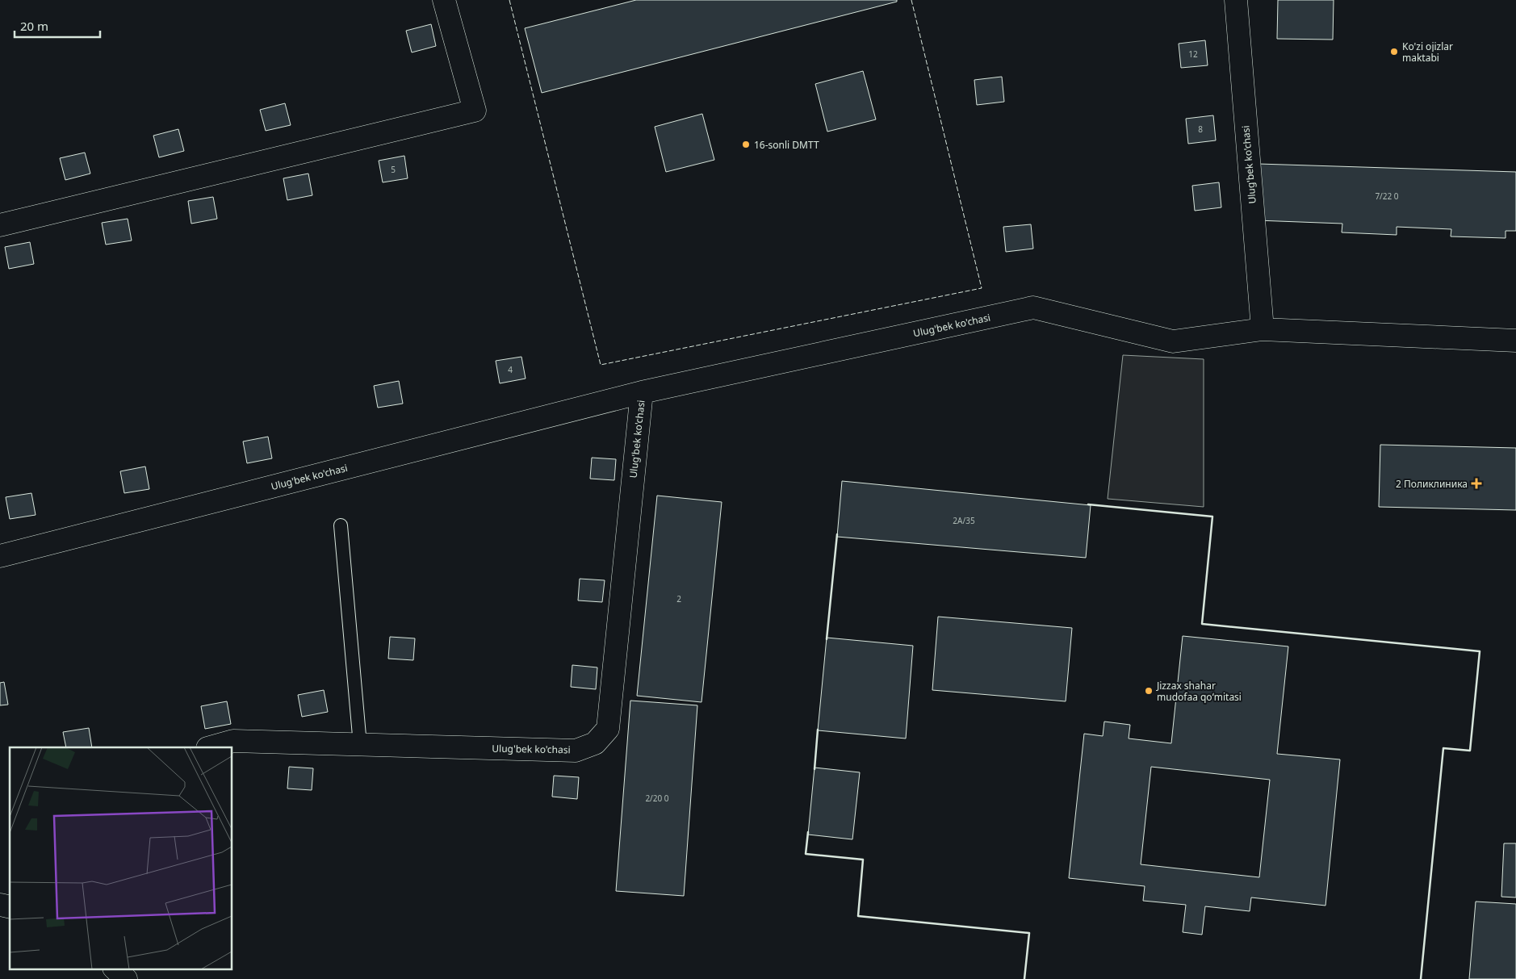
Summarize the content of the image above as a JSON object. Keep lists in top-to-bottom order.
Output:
{
  "streets": {
    "street": ["Ulug'bek ko'chasi"]
  },
  "places": {
    "other": ["Ko'zi ojizlar maktabi", "16-sonli DMTT", "Jizzax shahar mudofaa qoʻmitasi"],
    "health": ["2 Поликлиника"]
  },
  "house_numbers": [
    "12",
    "8",
    "5",
    "7/22 0",
    "4",
    "2А/35",
    "2",
    "2/20 0"
  ],
  "scale_bar": "20 m"
}
